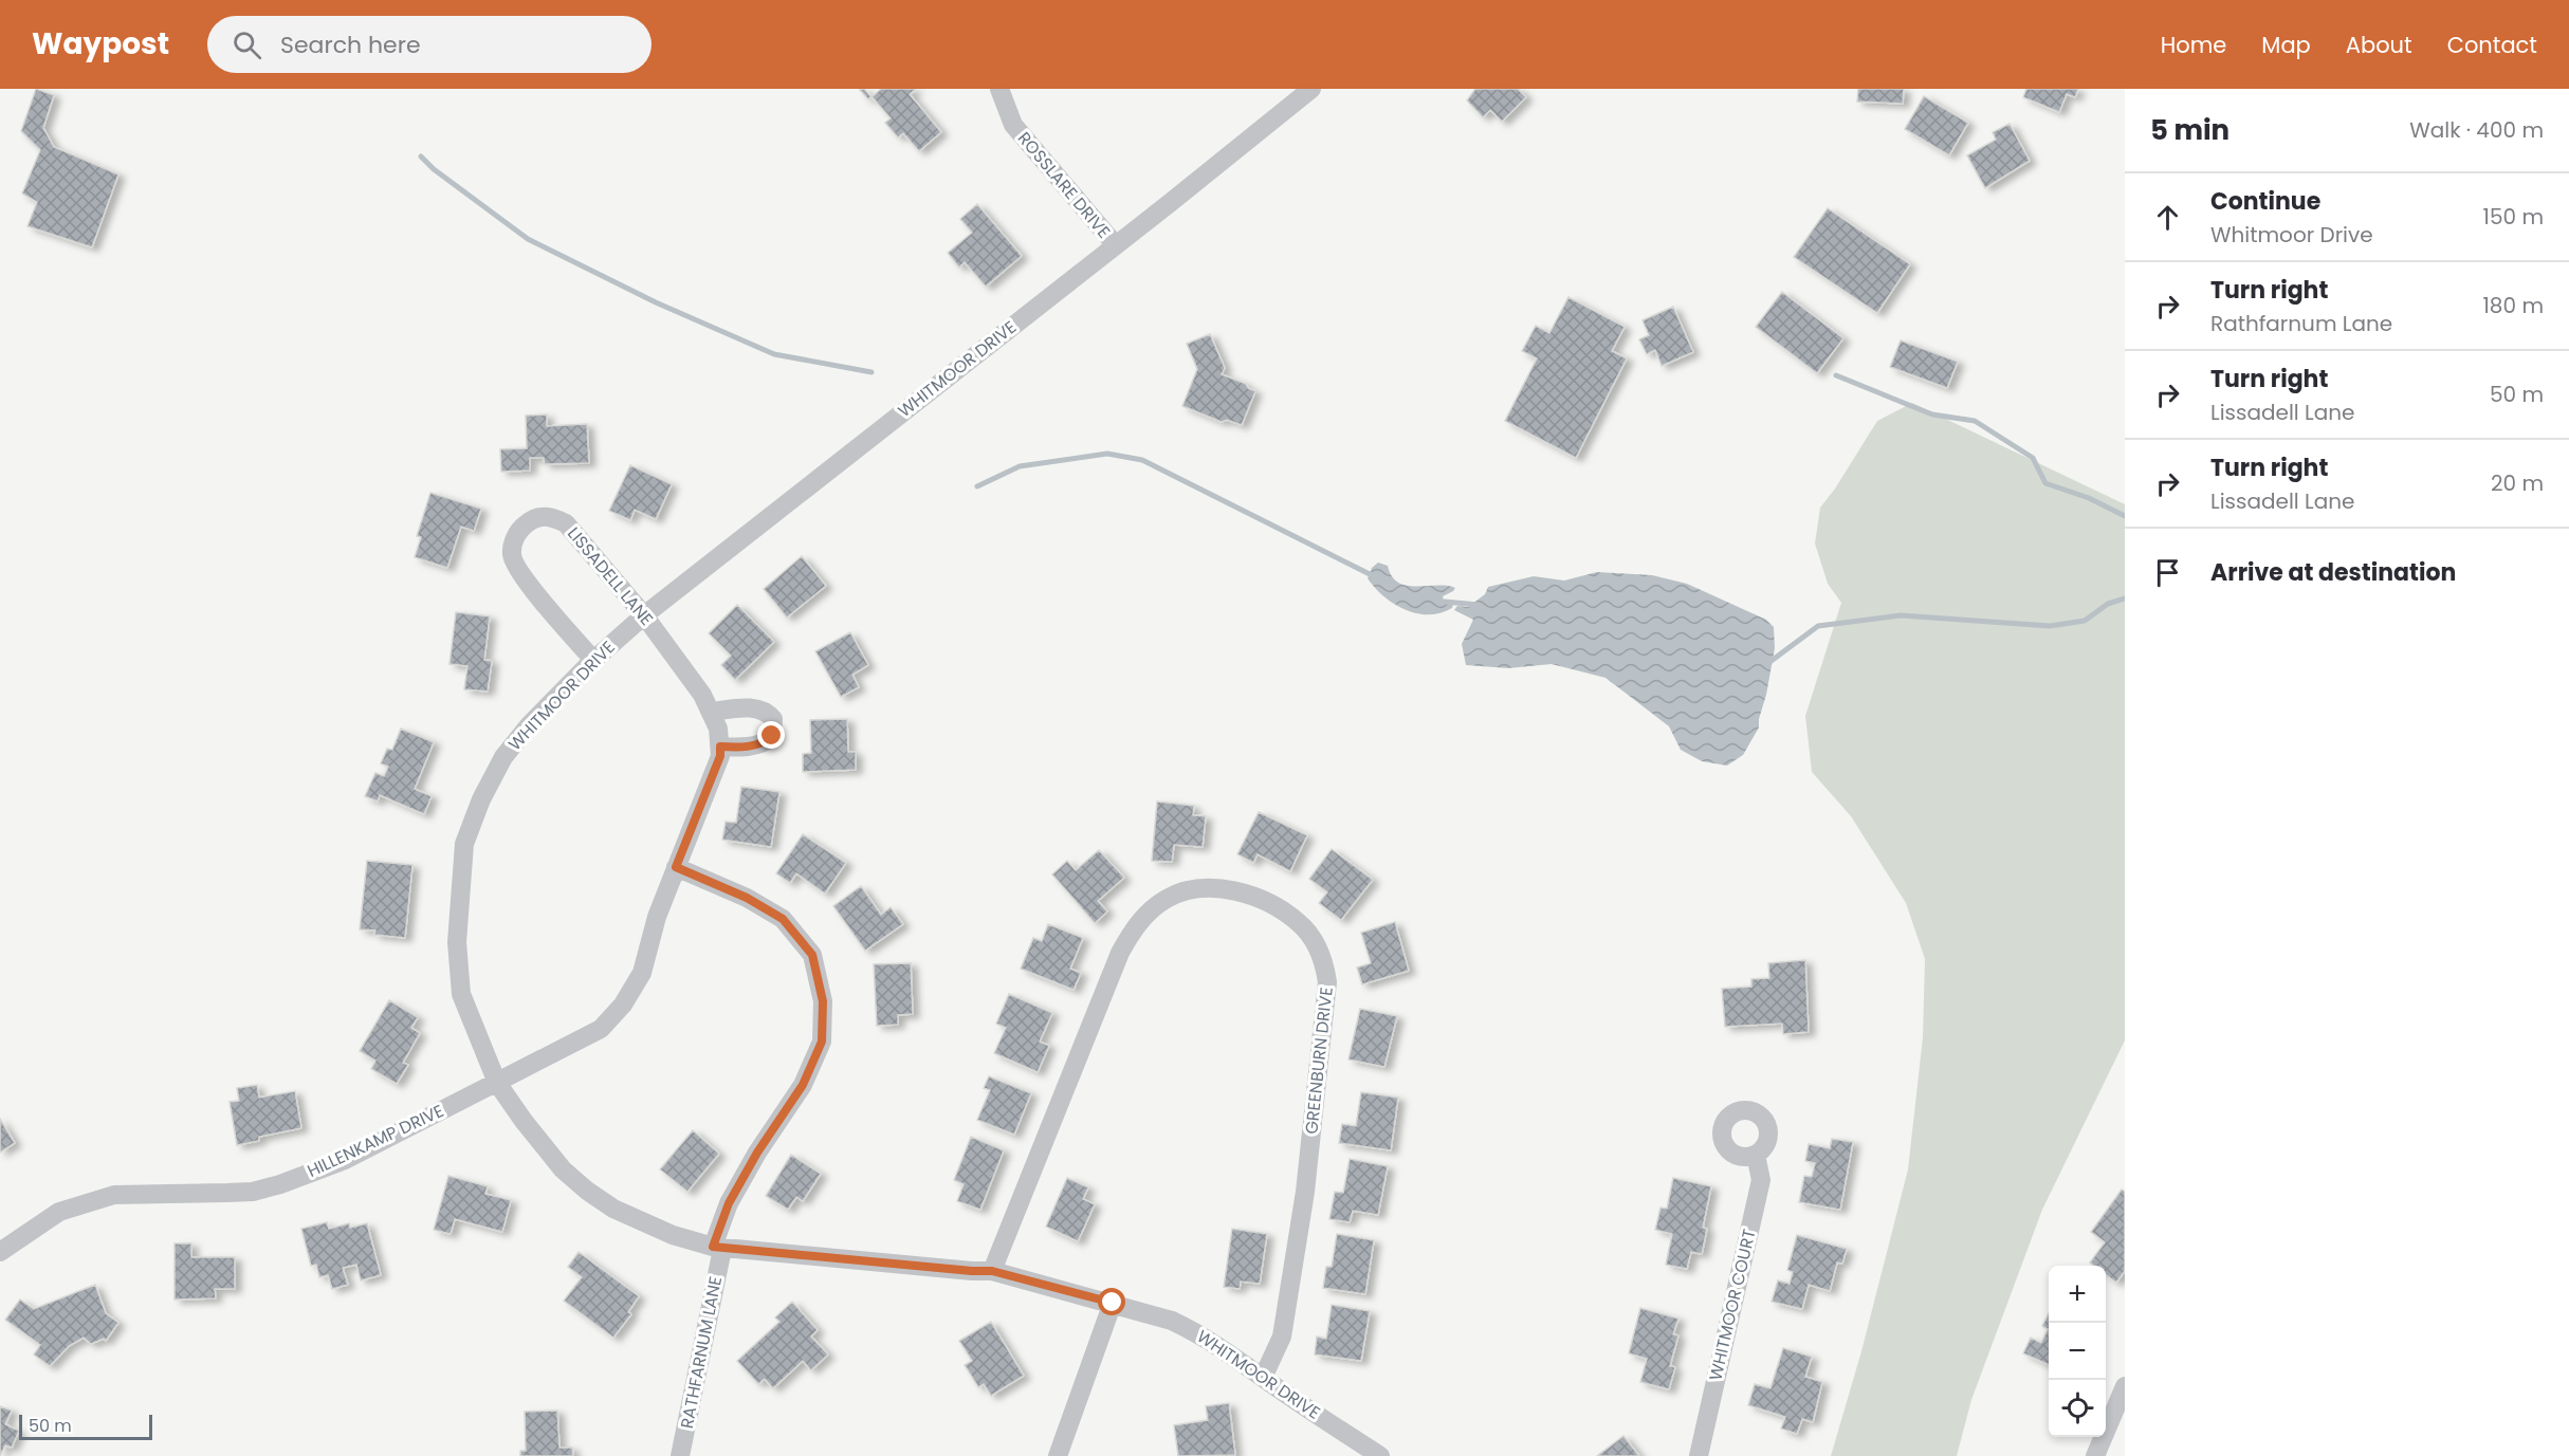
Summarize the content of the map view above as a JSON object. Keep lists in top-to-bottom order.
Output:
{
  "streets": {
    "street": [
      "ROSSLARE DRIVE",
      "WHITMOOR DRIVE",
      "LISSADELL LANE",
      "GREENBURN DRIVE",
      "HILLENKAMP DRIVE",
      "WHITMOOR COURT",
      "RATHFARNUM LANE"
    ]
  },
  "crossings": [
    ["ROSSLARE DRIVE", "WHITMOOR DRIVE"],
    ["WHITMOOR DRIVE", "LISSADELL LANE"],
    ["WHITMOOR DRIVE", "GREENBURN DRIVE"],
    ["WHITMOOR DRIVE", "HILLENKAMP DRIVE"],
    ["WHITMOOR DRIVE", "RATHFARNUM LANE"],
    ["LISSADELL LANE", "HILLENKAMP DRIVE"],
    ["LISSADELL LANE", "RATHFARNUM LANE"],
    ["HILLENKAMP DRIVE", "RATHFARNUM LANE"]
  ],
  "scale_bar": "50 m",
  "page": {
    "header": "Waypost",
    "search": "Search here",
    "nav": [
      "Home",
      "Map",
      "About",
      "Contact"
    ],
    "heading": ["5 min", "Walk · 400 m"],
    "list": [
      ["Continue", "Whitmoor Drive", "150 m"],
      ["Turn right", "Rathfarnum Lane", "180 m"],
      ["Turn right", "Lissadell Lane", "50 m"],
      ["Turn right", "Lissadell Lane", "20 m"],
      "Arrive at destination"
    ],
    "map_buttons": ["+", "−"],
    "scale": "50 m"
  }
}
